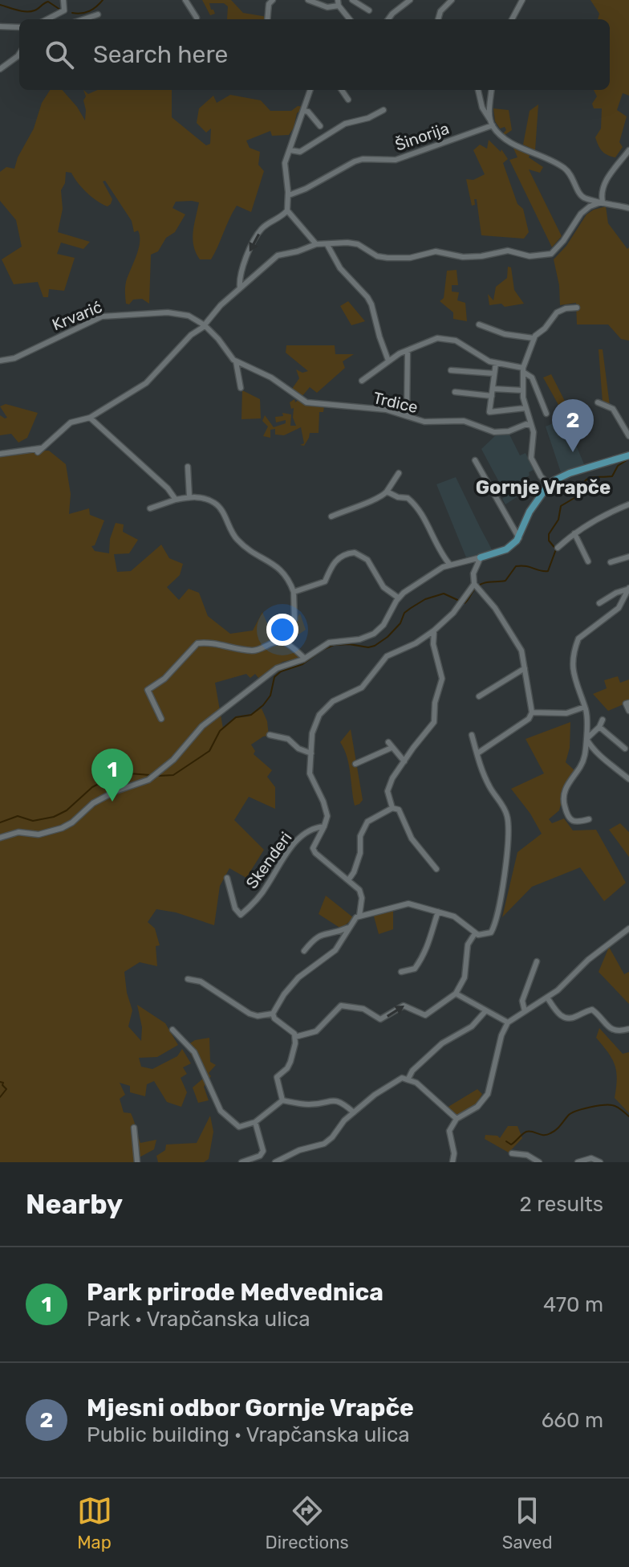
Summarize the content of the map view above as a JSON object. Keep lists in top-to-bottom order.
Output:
{
  "streets": {
    "street": [
      "Šinorija",
      "Krvarić",
      "Trdice",
      "Skenderi"
    ]
  },
  "crossings": [
    ["Krvarić", "Trdice"]
  ],
  "districts": ["Gornje Vrapče"],
  "page": {
    "search": "Search here",
    "pins": ["2", "1"],
    "heading": ["Nearby", "2 results"],
    "list": [
      {
        "mark": "1",
        "name": "Park prirode Medvednica",
        "note": "Park · Vrapčanska ulica",
        "value": "470 m"
      },
      {
        "mark": "2",
        "name": "Mjesni odbor Gornje Vrapče",
        "note": "Public building · Vrapčanska ulica",
        "value": "660 m"
      }
    ],
    "nav": ["Map", "Directions", "Saved"]
  }
}
